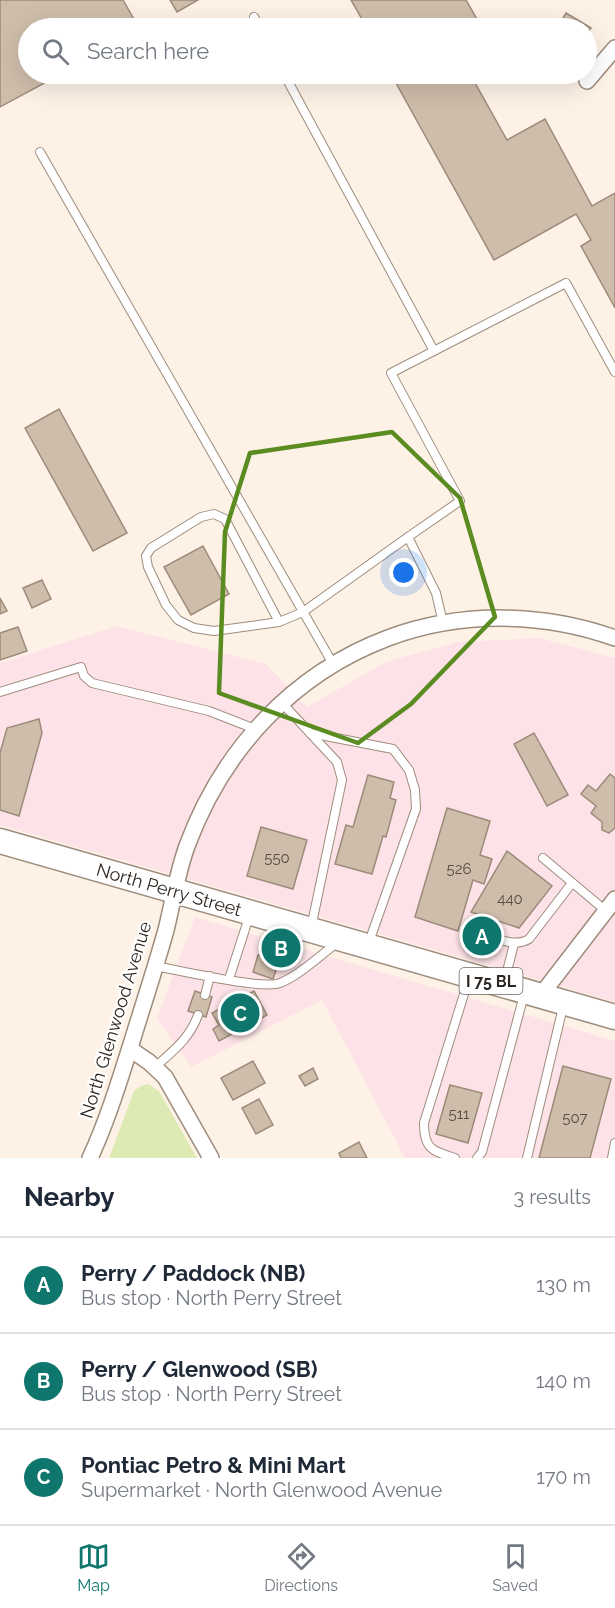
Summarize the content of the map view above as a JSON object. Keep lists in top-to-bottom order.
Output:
{
  "streets": {
    "main road": ["North Perry Street", "I 75 BL"],
    "street": ["North Glenwood Avenue"]
  },
  "crossings": [
    ["North Perry Street", "North Glenwood Avenue"]
  ],
  "house_numbers": [
    "550",
    "526",
    "440",
    "511",
    "507"
  ],
  "page": {
    "search": "Search here",
    "pins": ["A", "B", "C"],
    "heading": ["Nearby", "3 results"],
    "list": [
      {
        "mark": "A",
        "name": "Perry / Paddock (NB)",
        "note": "Bus stop · North Perry Street",
        "value": "130 m"
      },
      {
        "mark": "B",
        "name": "Perry / Glenwood (SB)",
        "note": "Bus stop · North Perry Street",
        "value": "140 m"
      },
      {
        "mark": "C",
        "name": "Pontiac Petro & Mini Mart",
        "note": "Supermarket · North Glenwood Avenue",
        "value": "170 m"
      }
    ],
    "nav": ["Map", "Directions", "Saved"]
  }
}
